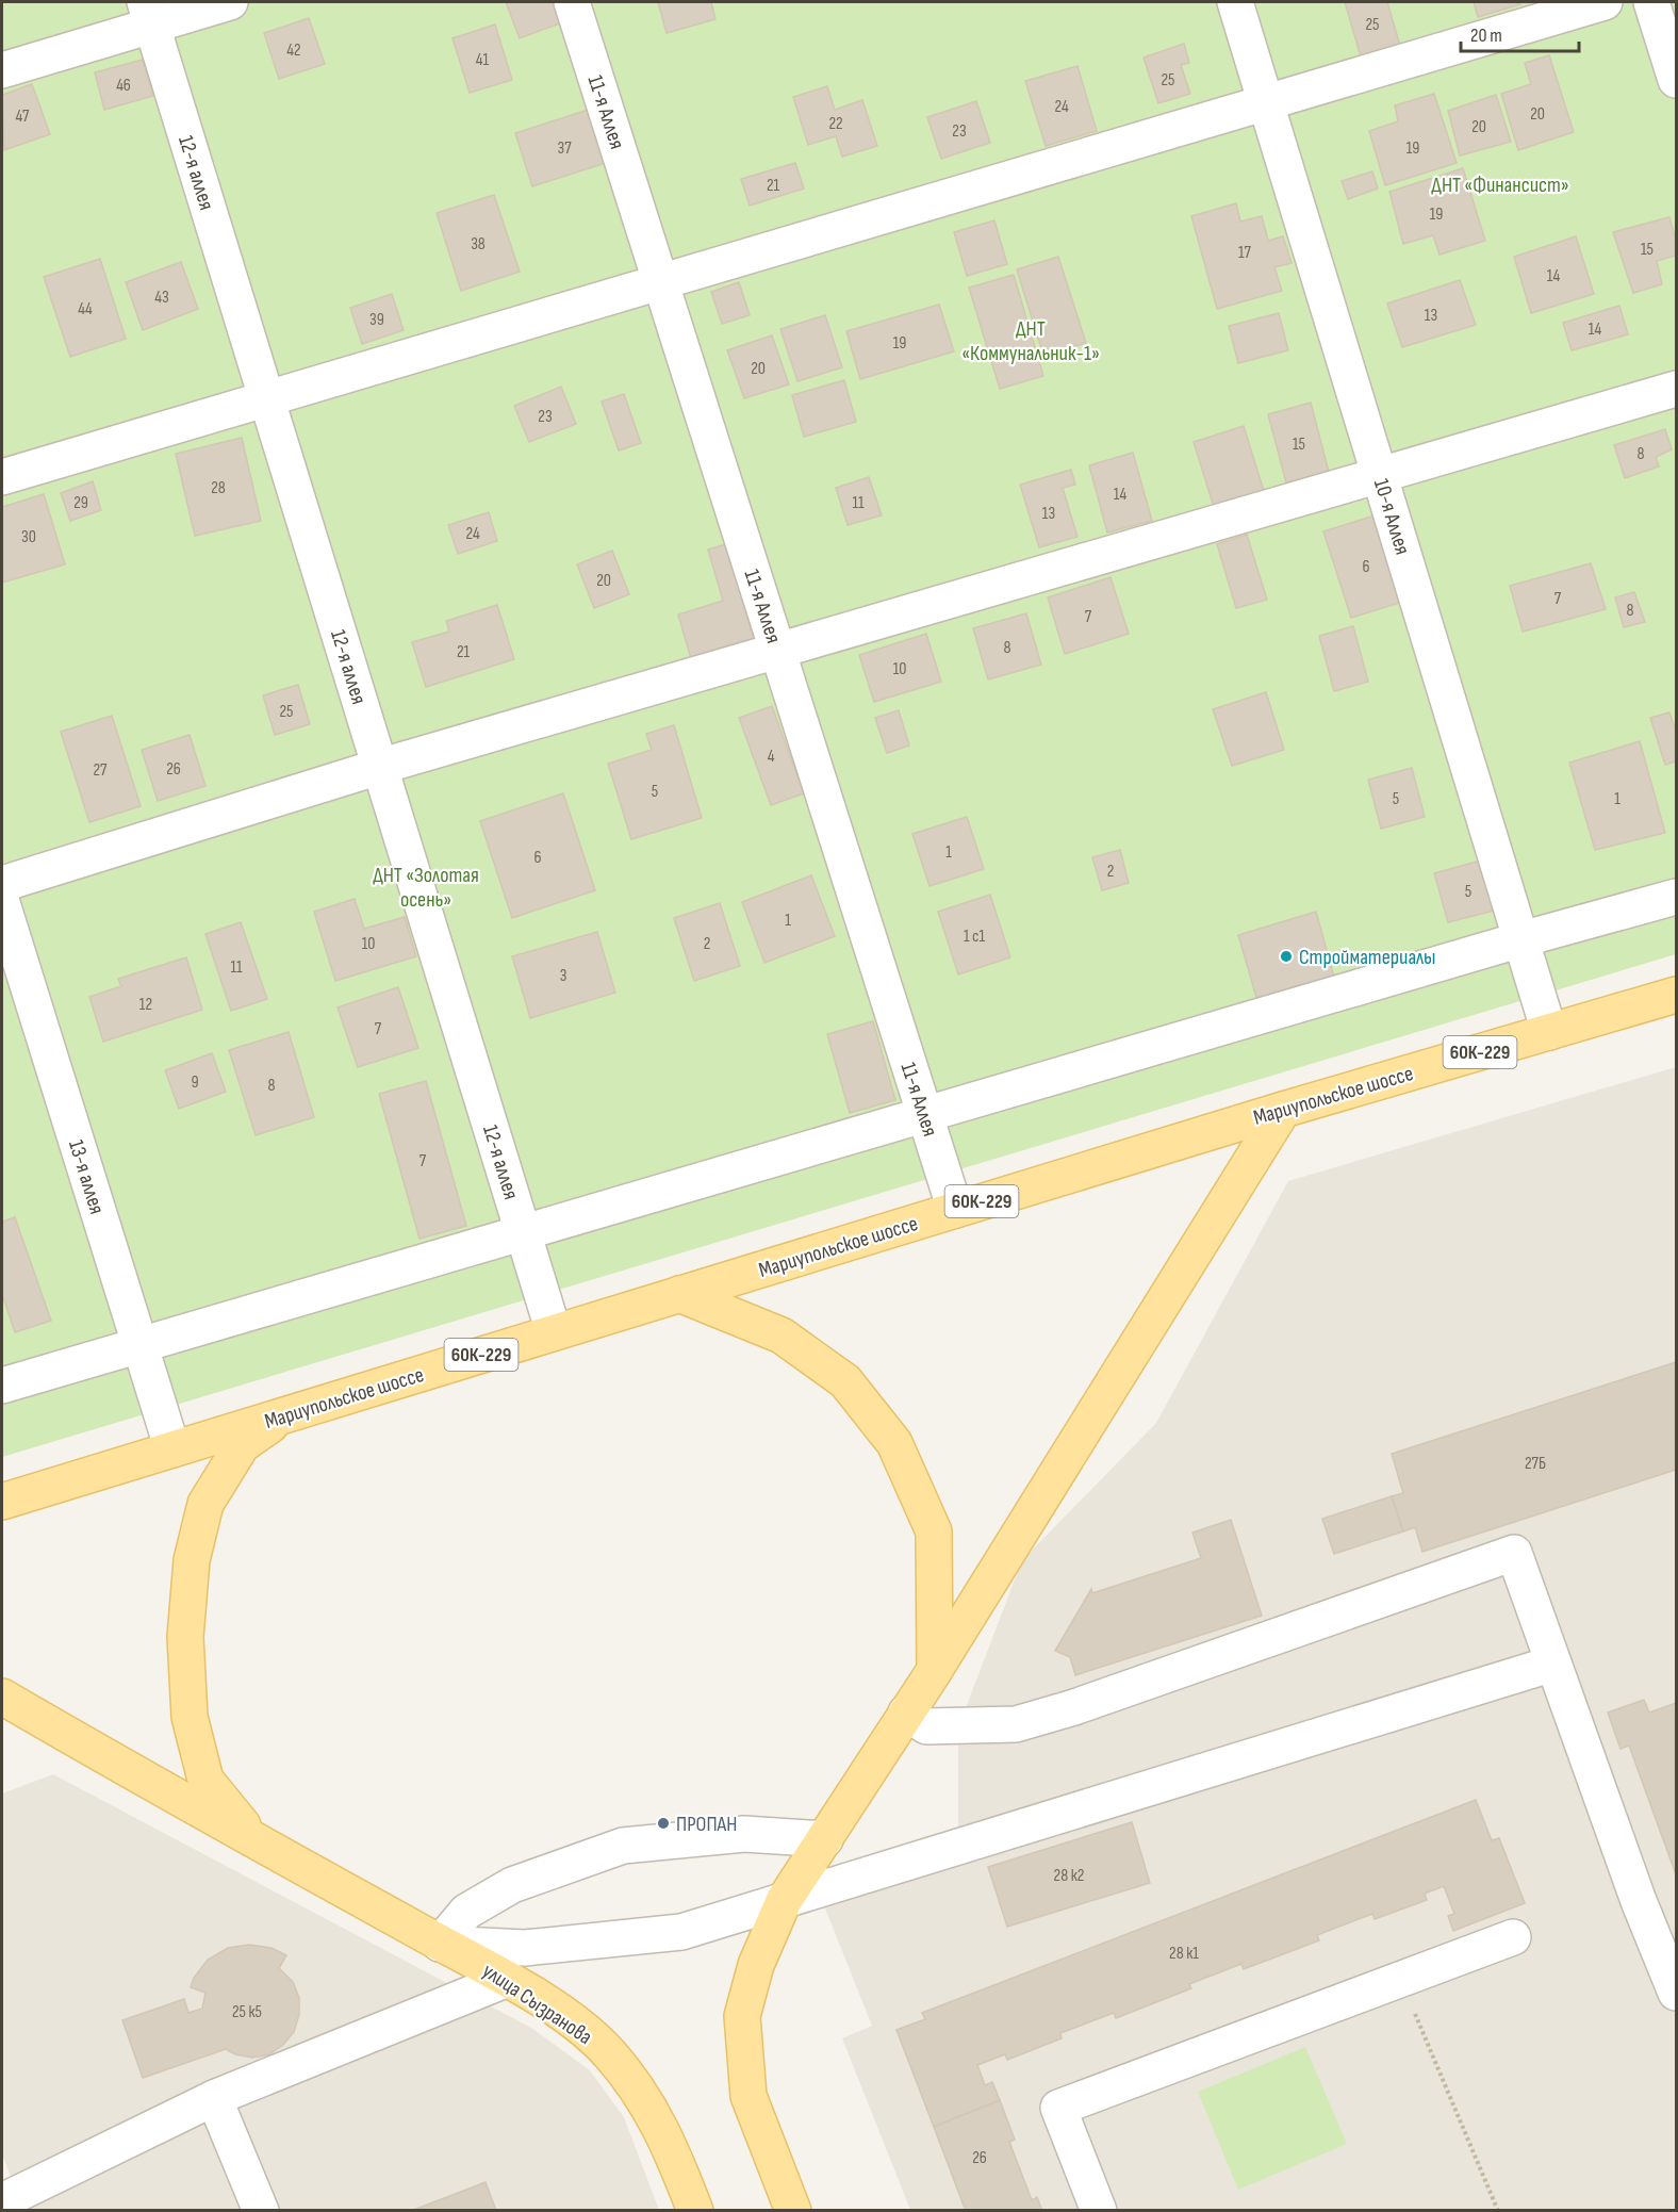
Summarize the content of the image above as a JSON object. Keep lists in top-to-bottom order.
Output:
{
  "streets": {
    "main road": ["60К-229", "Мариупольское шоссе", "улица Сызранова"],
    "street": [
      "11-я Аллея",
      "12-я аллея",
      "10-я Аллея",
      "13-я аллея"
    ]
  },
  "crossings": [
    ["11-я Аллея", "Мариупольское шоссе"],
    ["12-я аллея", "Мариупольское шоссе"],
    ["10-я Аллея", "Мариупольское шоссе"],
    ["Мариупольское шоссе", "13-я аллея"]
  ],
  "parks": ["ДНТ «Финансист»", "ДНТ «Коммунальник-1»", "ДНТ «Золотая осень»"],
  "places": ["Стройматериалы", "ПРОПАН"],
  "house_numbers": [
    "25",
    "42",
    "41",
    "25",
    "46",
    "24",
    "20",
    "47",
    "22",
    "20",
    "23",
    "37",
    "19",
    "21",
    "19",
    "38",
    "15",
    "17",
    "14",
    "43",
    "44",
    "13",
    "39",
    "14",
    "19",
    "20",
    "23",
    "15",
    "8",
    "28",
    "14",
    "29",
    "11",
    "13",
    "24",
    "30",
    "6",
    "20",
    "7",
    "8",
    "7",
    "8",
    "21",
    "10",
    "25",
    "4",
    "26",
    "27",
    "5",
    "5",
    "1",
    "1",
    "6",
    "2",
    "5",
    "1",
    "1 с1",
    "10",
    "2",
    "11",
    "3",
    "12",
    "7",
    "9",
    "8",
    "7",
    "27Б",
    "28 к2",
    "28 к1",
    "25 к5",
    "26"
  ],
  "scale_bar": "20 m"
}
